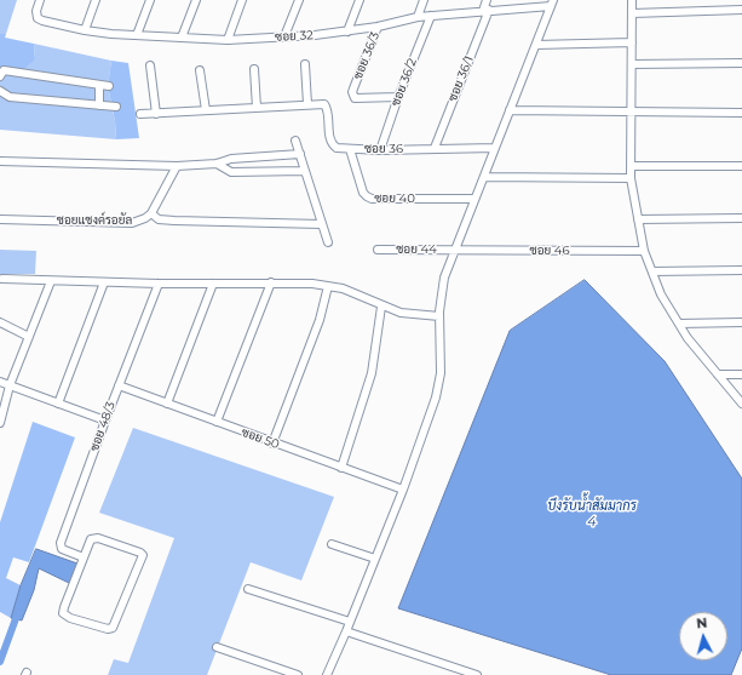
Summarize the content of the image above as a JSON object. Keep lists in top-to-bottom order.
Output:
{
  "streets": {
    "street": [
      "ซอย 32",
      "ซอย 36/3",
      "ซอย 36/1",
      "ซอย 36/2",
      "ซอย 36",
      "ซอย 40",
      "ซอยแซงค์รอยัล",
      "ซอย 44",
      "ซอย 46",
      "ซอย 48/3",
      "ซอย 50"
    ]
  },
  "crossings": [
    ["ซอย 32", "ซอย 36/3"],
    ["ซอย 32", "ซอย 36/1"],
    ["ซอย 32", "ซอย 36/2"],
    ["ซอย 36/3", "ซอย 36/2"],
    ["ซอย 36/1", "ซอย 36"],
    ["ซอย 36/2", "ซอย 36"],
    ["ซอย 36", "ซอย 40"],
    ["ซอย 44", "ซอย 46"],
    ["ซอย 48/3", "ซอย 50"]
  ],
  "water": ["บึงรับน้ำสัมมากร 4"],
  "north": "top"
}
